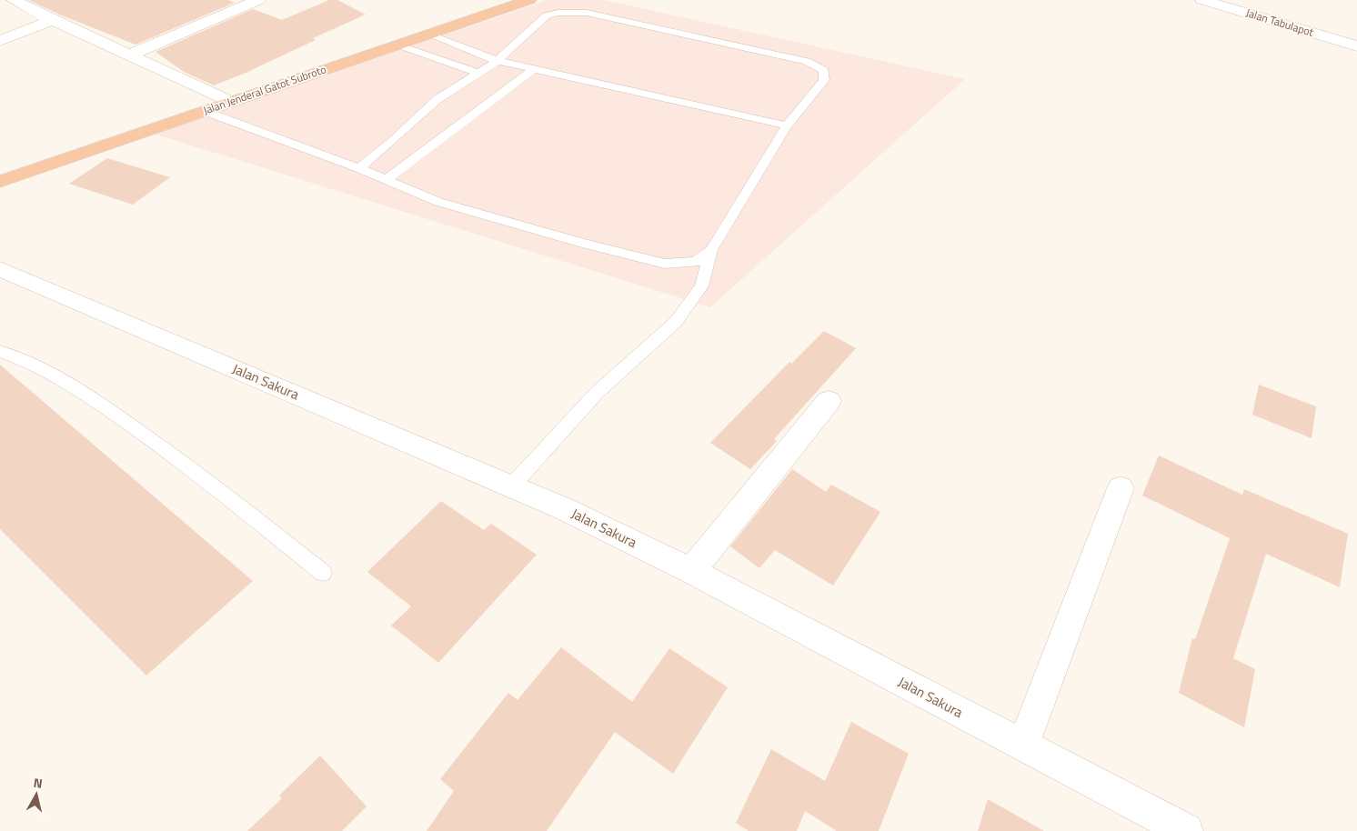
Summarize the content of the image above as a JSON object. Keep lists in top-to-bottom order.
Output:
{
  "streets": {
    "highway": ["Jalan Jenderal Gatot Subroto"],
    "street": ["Jalan Tabulapot", "Jalan Sakura"]
  },
  "north": "top"
}
